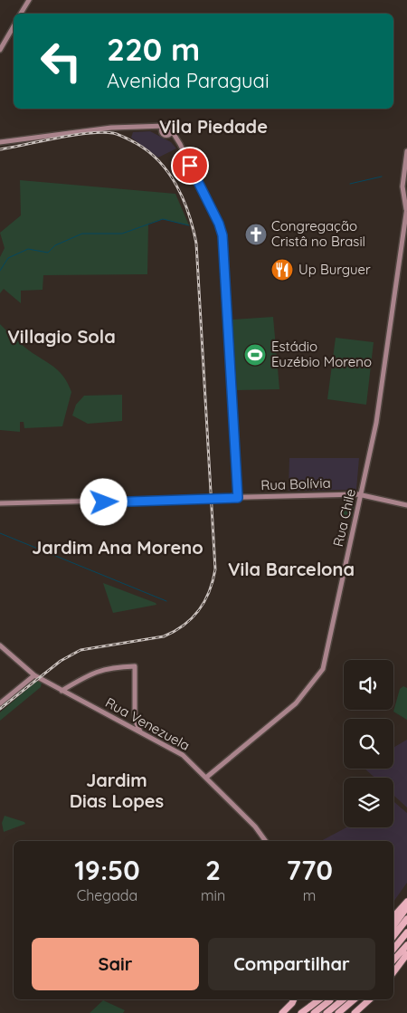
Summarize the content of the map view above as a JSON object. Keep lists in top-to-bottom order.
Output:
{
  "streets": {
    "main road": ["Rua Bolívia", "Rua Chile", "Rua Venezuela"]
  },
  "crossings": [
    ["Rua Bolívia", "Rua Chile"],
    ["Rua Chile", "Rua Venezuela"]
  ],
  "districts": [
    "Vila Piedade",
    "Villagio Sola",
    "Jardim Ana Moreno",
    "Vila Barcelona",
    "Jardim Dias Lopes"
  ],
  "places": {
    "church": ["Congregação Cristâ no Brasil"],
    "restaurant": ["Up Burguer"],
    "sports": ["Estádio Euzébio Moreno"]
  },
  "page": {
    "turn": ["220 m", "Avenida Paraguai"],
    "eta": [
      "19:50",
      "Chegada",
      "2",
      "min",
      "770",
      "m"
    ],
    "buttons": ["Sair", "Compartilhar"]
  }
}
